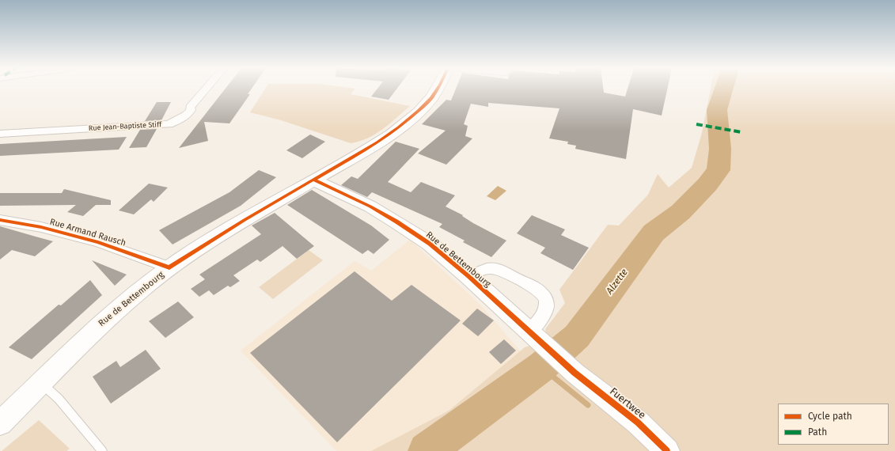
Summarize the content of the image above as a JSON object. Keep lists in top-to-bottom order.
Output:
{
  "streets": {
    "main road": ["Rue de Bettembourg", "Fuertwee"],
    "street": ["Rue Jean-Baptiste Stiff", "Rue Armand Rausch"]
  },
  "crossings": [
    ["Rue Armand Rausch", "Rue de Bettembourg"],
    ["Rue de Bettembourg", "Fuertwee"]
  ],
  "water": ["Alzette"],
  "legend": ["Cycle path", "Path"]
}
